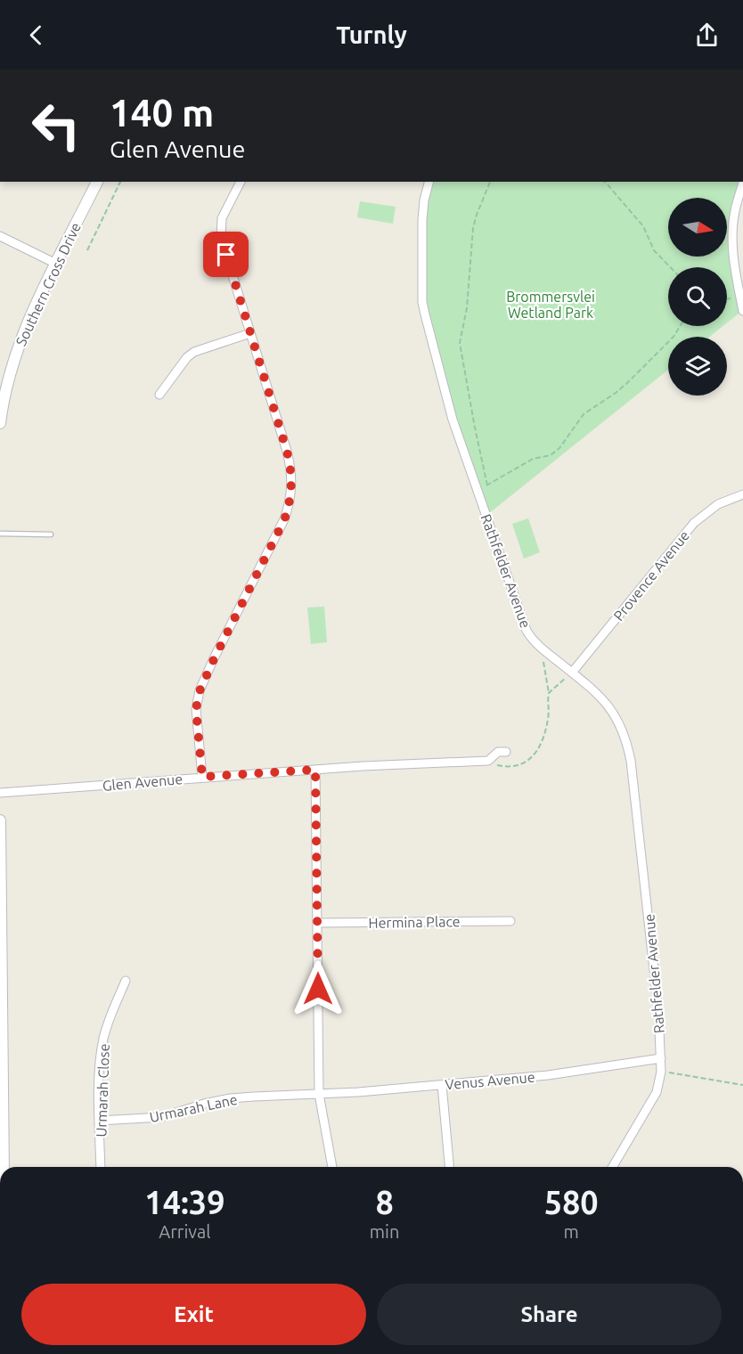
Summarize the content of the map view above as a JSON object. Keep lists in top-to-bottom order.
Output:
{
  "streets": {
    "street": [
      "Southern Cross Drive",
      "Rathfelder Avenue",
      "Provence Avenue",
      "Glen Avenue",
      "Hermina Place",
      "Venus Avenue",
      "Urmarah Close",
      "Urmarah Lane"
    ]
  },
  "crossings": [
    ["Rathfelder Avenue", "Provence Avenue"],
    ["Rathfelder Avenue", "Venus Avenue"],
    ["Venus Avenue", "Urmarah Lane"],
    ["Urmarah Close", "Urmarah Lane"]
  ],
  "parks": ["Brommersvlei Wetland Park"],
  "north": "right",
  "page": {
    "header": "Turnly",
    "turn": ["140 m", "Glen Avenue"],
    "eta": [
      "14:39",
      "Arrival",
      "8",
      "min",
      "580",
      "m"
    ],
    "buttons": ["Exit", "Share"]
  }
}
